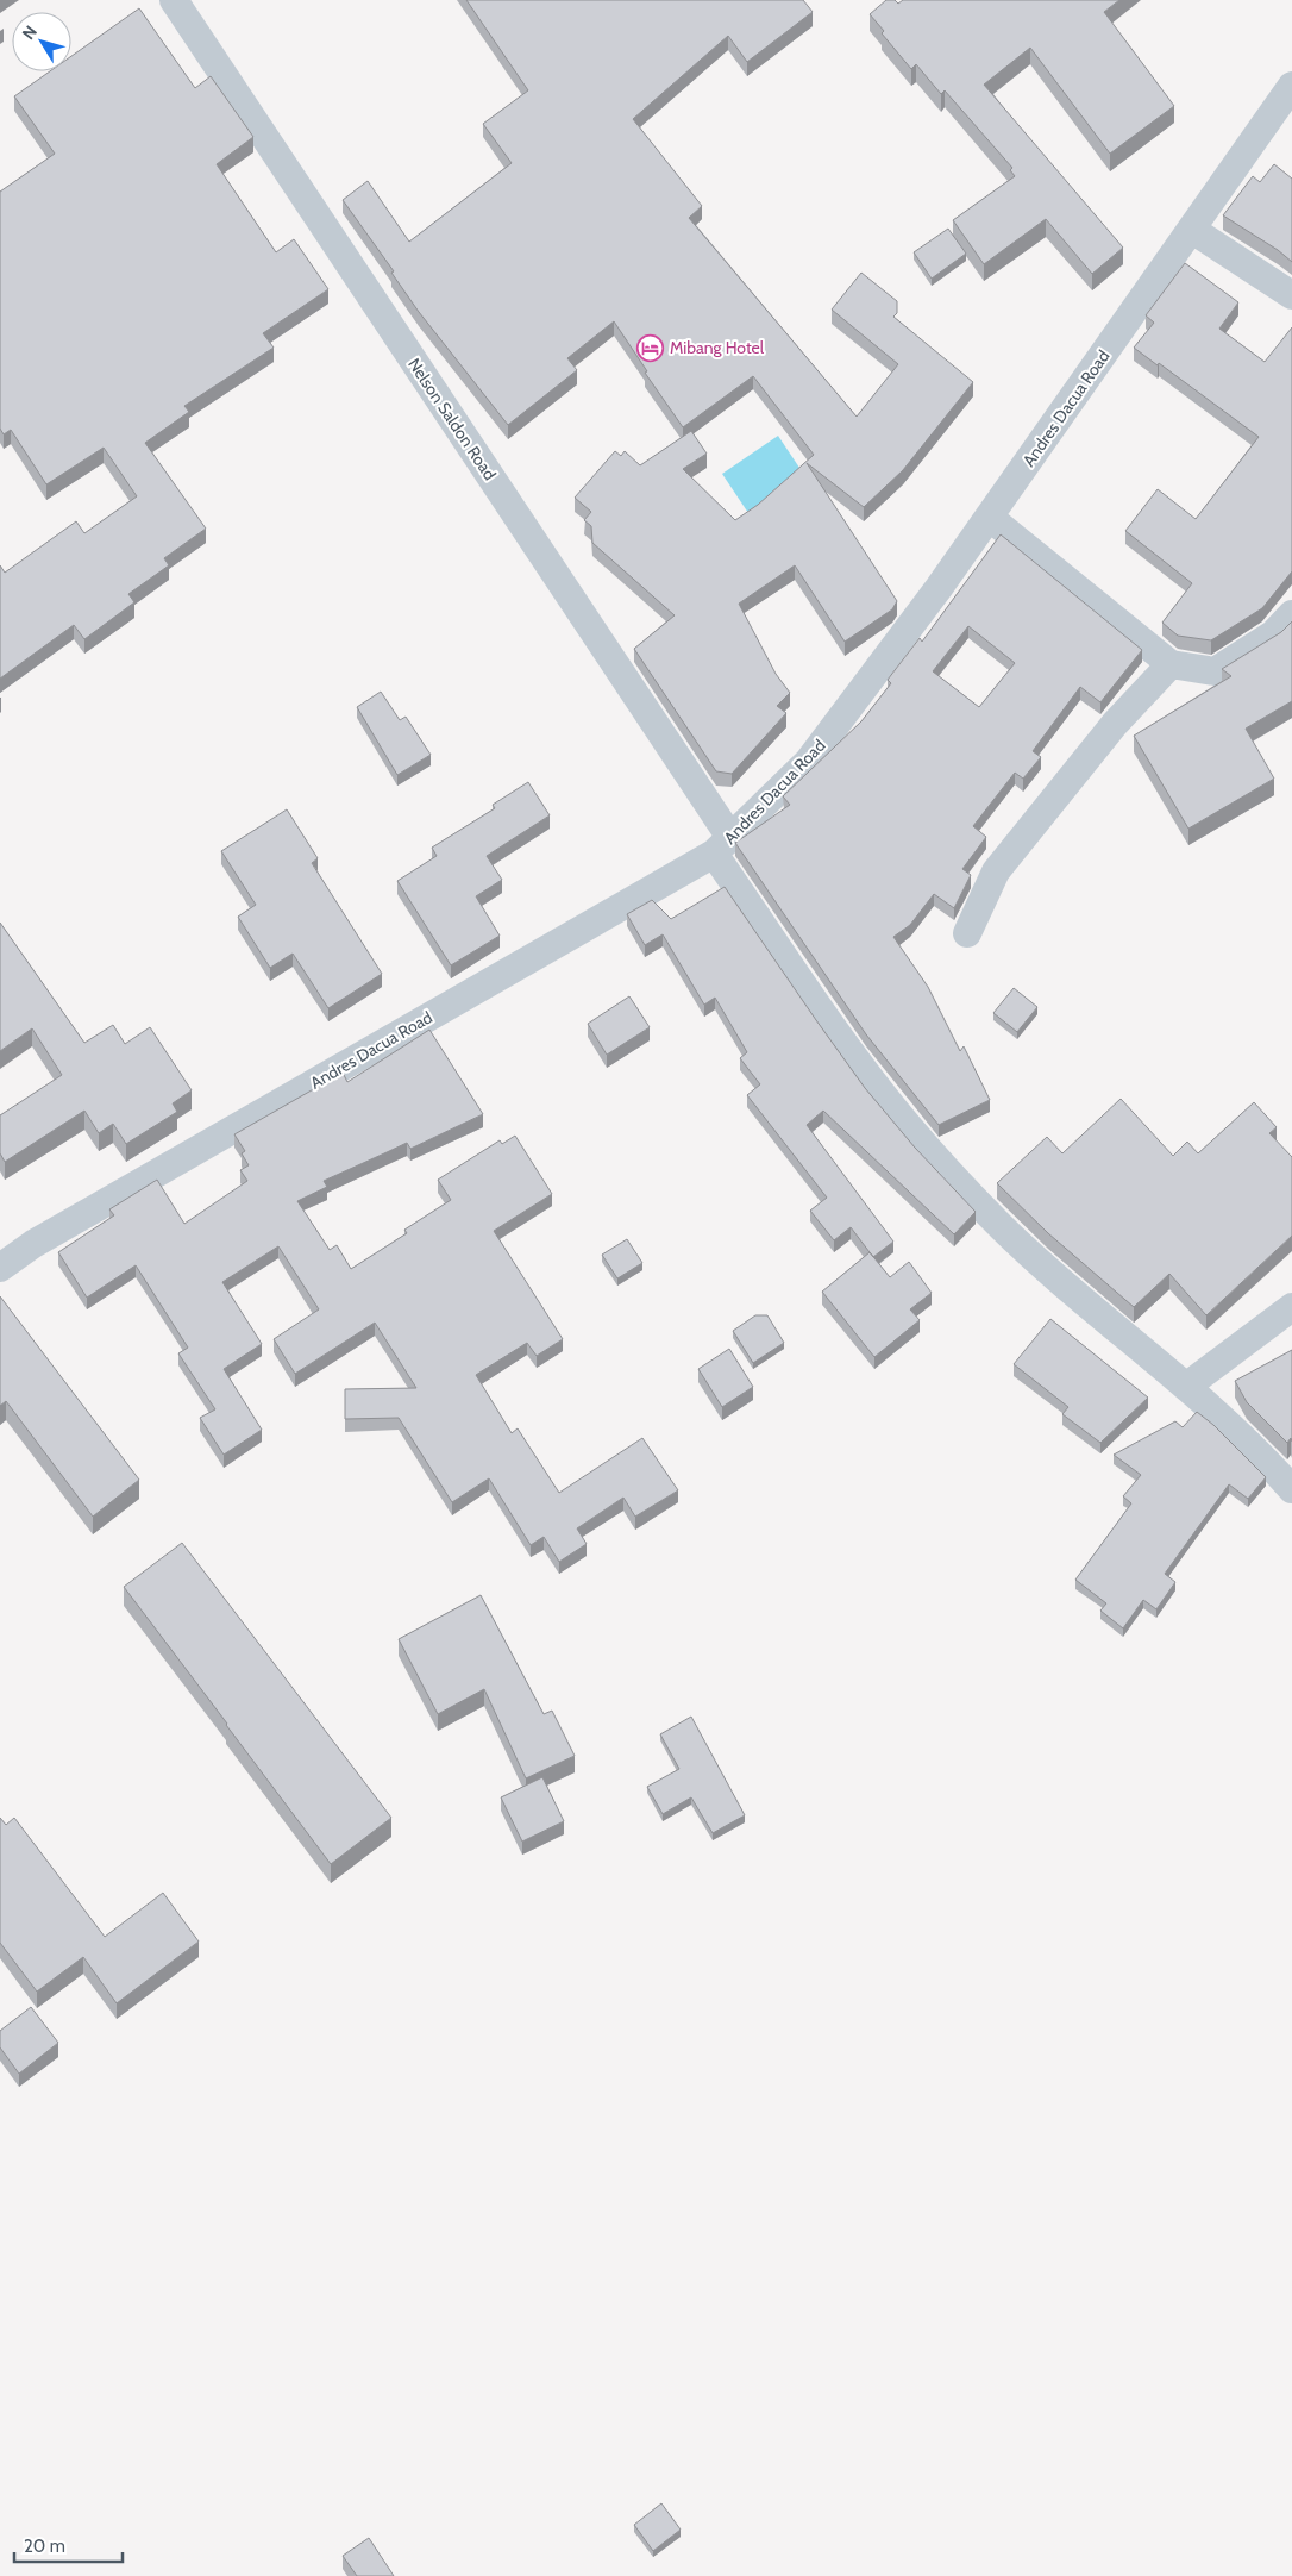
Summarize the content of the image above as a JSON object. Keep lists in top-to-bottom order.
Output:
{
  "streets": {
    "street": ["Andres Dacua Road", "Nelson Saldon Road"]
  },
  "crossings": [
    ["Andres Dacua Road", "Nelson Saldon Road"]
  ],
  "places": {
    "hotel": ["Mibang Hotel"]
  },
  "scale_bar": "20 m",
  "north": "top left"
}
